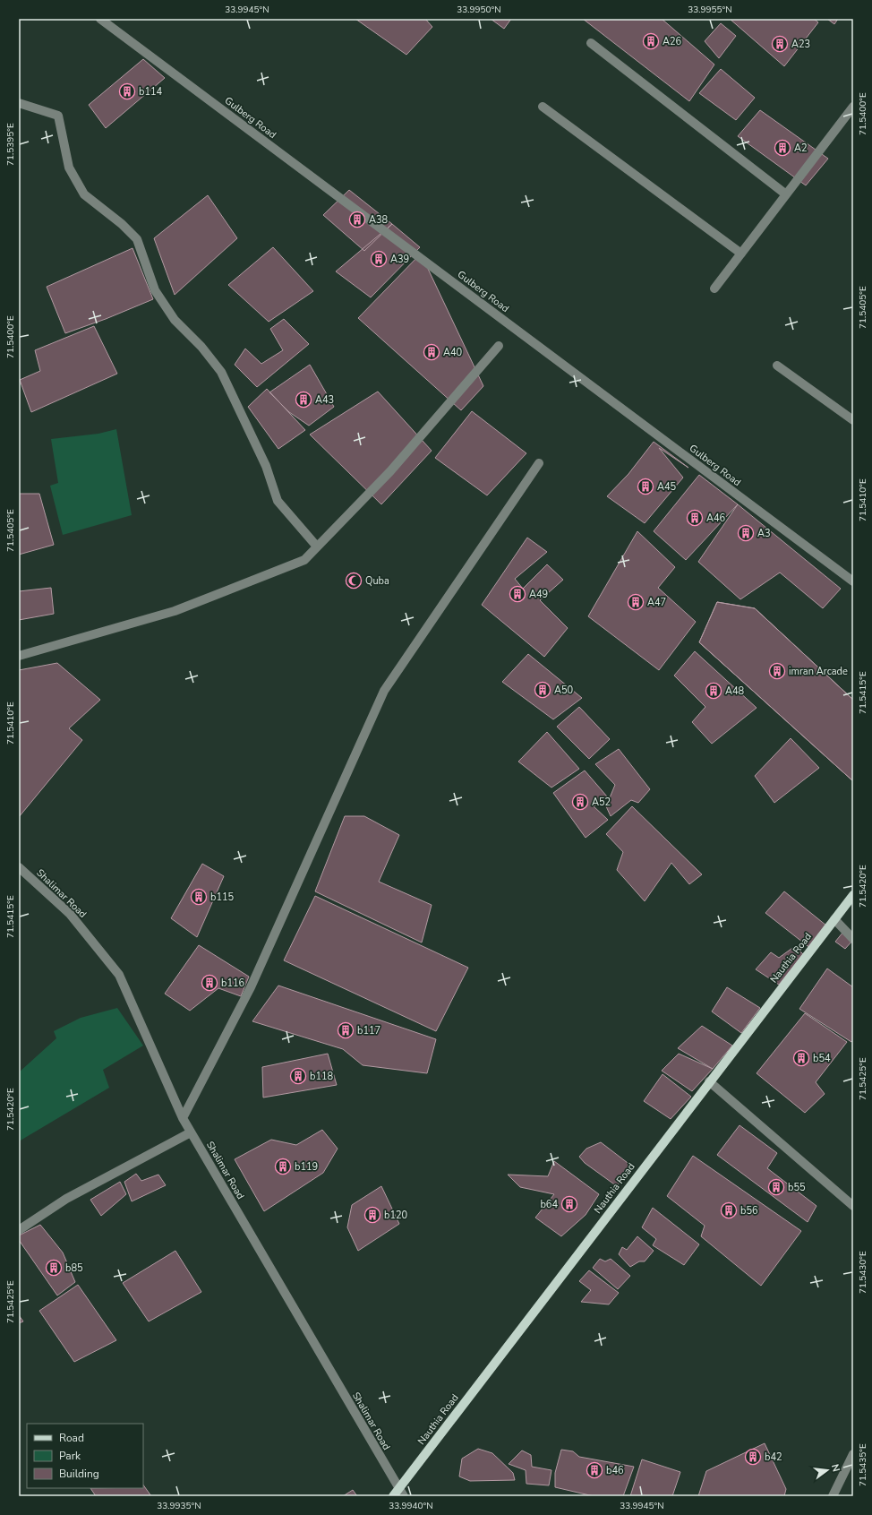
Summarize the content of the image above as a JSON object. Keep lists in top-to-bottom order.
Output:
{
  "streets": {
    "main road": ["Nauthia Road"],
    "street": ["Gulberg Road", "Shalimar Road"]
  },
  "crossings": [
    ["Shalimar Road", "Nauthia Road"]
  ],
  "places": {
    "building": [
      "A26",
      "A23",
      "b114",
      "A2",
      "A38",
      "A39",
      "A40",
      "A43",
      "A45",
      "A46",
      "A3",
      "A49",
      "A47",
      "imran Arcade",
      "A50",
      "A48",
      "A52",
      "b115",
      "b116",
      "b117",
      "b54",
      "b118",
      "b119",
      "b55",
      "b64",
      "b56",
      "b120",
      "b85",
      "b42",
      "b46"
    ],
    "mosque": ["Quba"]
  },
  "legend": ["Road", "Park", "Building"],
  "north": "right",
  "coordinates": [
    "33.9945°N",
    "33.9950°N",
    "33.9955°N",
    "71.5400°E",
    "71.5395°E",
    "71.5405°E",
    "71.5410°E",
    "71.5415°E",
    "71.5420°E",
    "71.5425°E",
    "71.5430°E",
    "71.5435°E",
    "33.9935°N",
    "33.9940°N"
  ]
}
